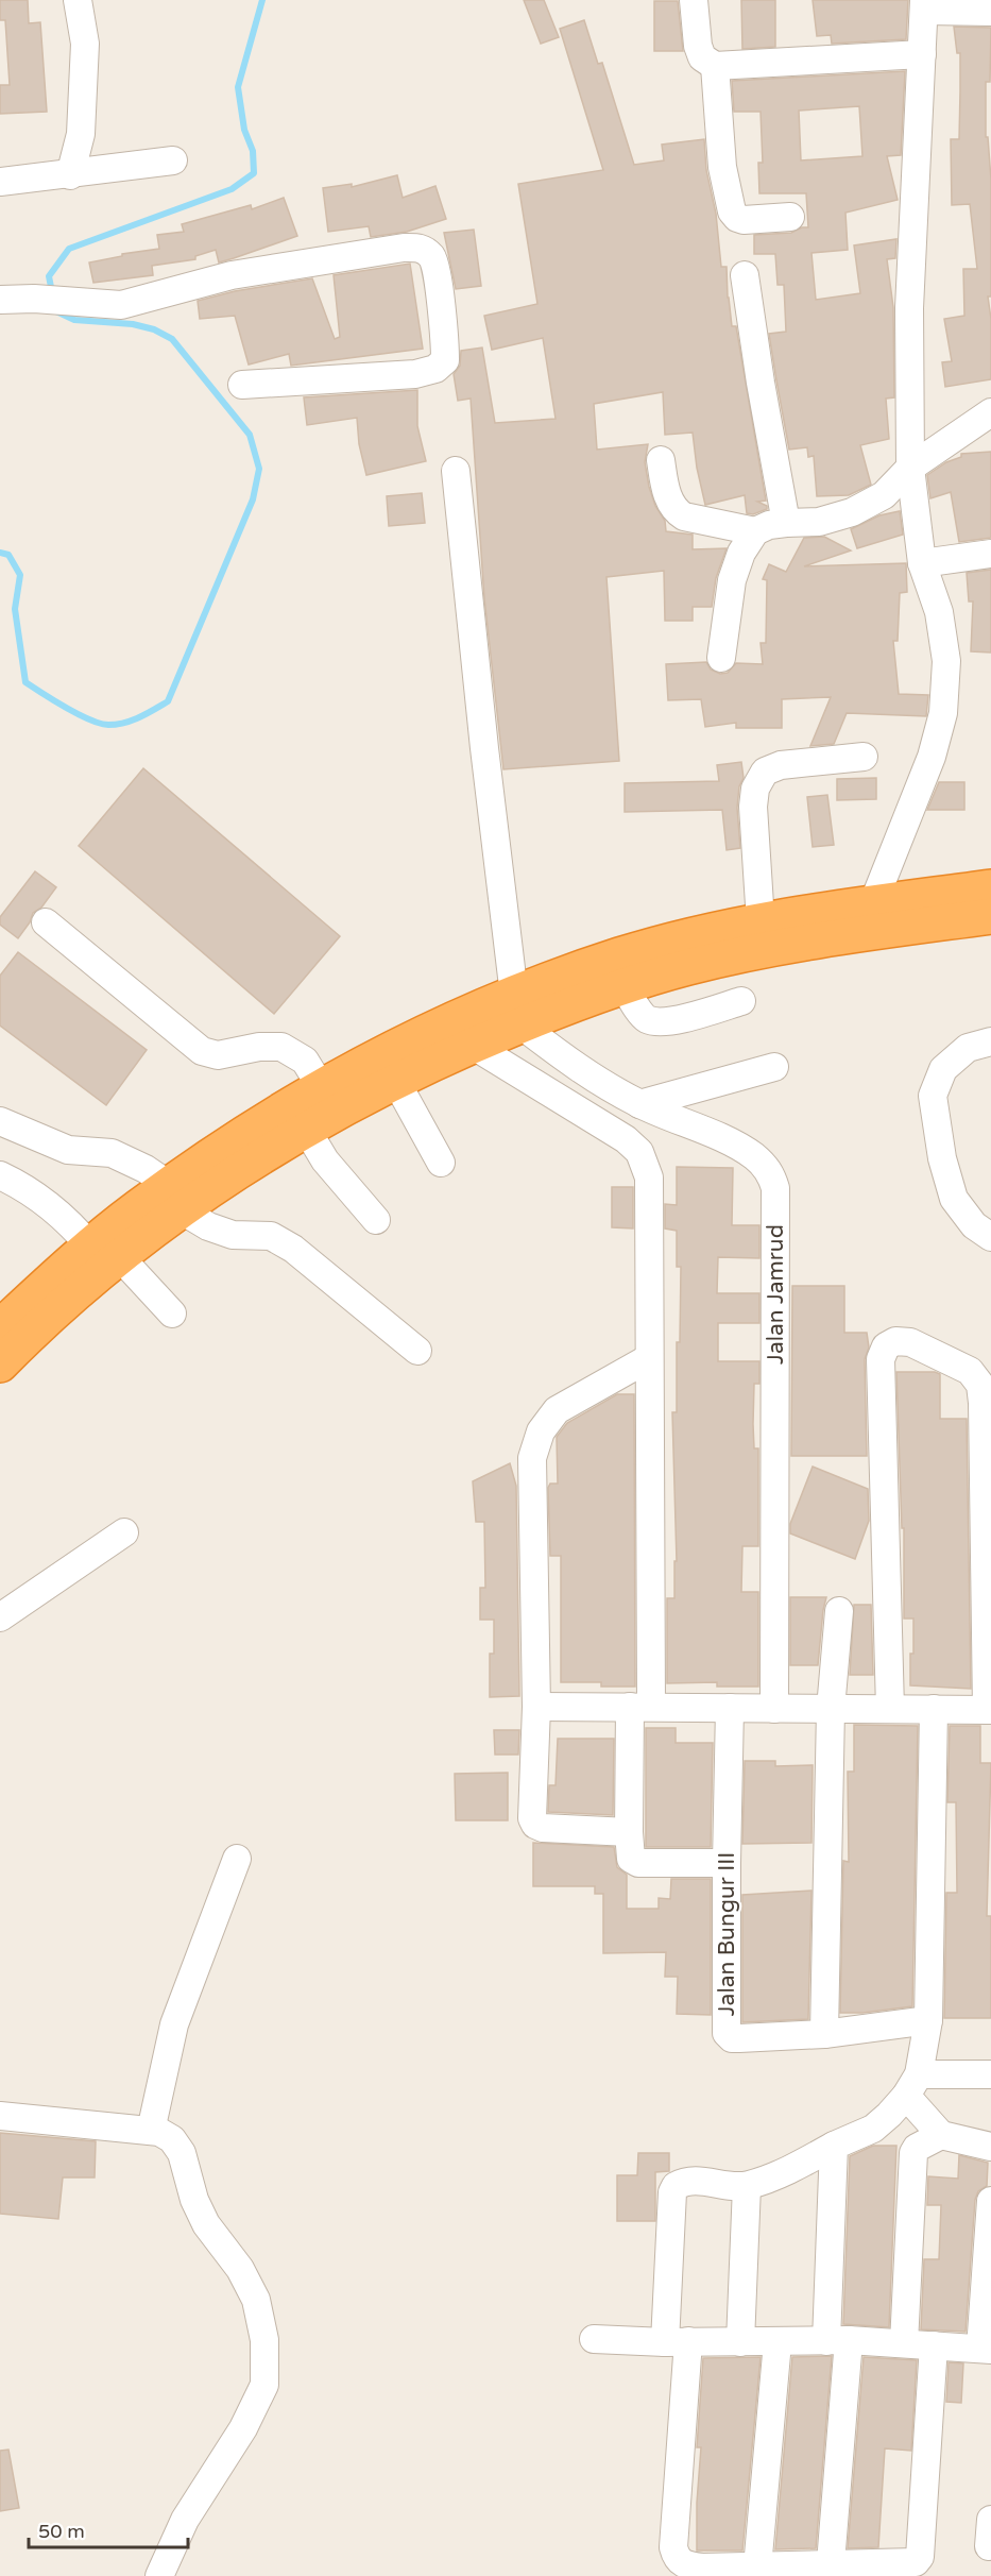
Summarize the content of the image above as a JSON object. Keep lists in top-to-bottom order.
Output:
{
  "streets": {
    "street": ["Jalan Jamrud", "Jalan Bungur III"]
  },
  "scale_bar": "50 m"
}
